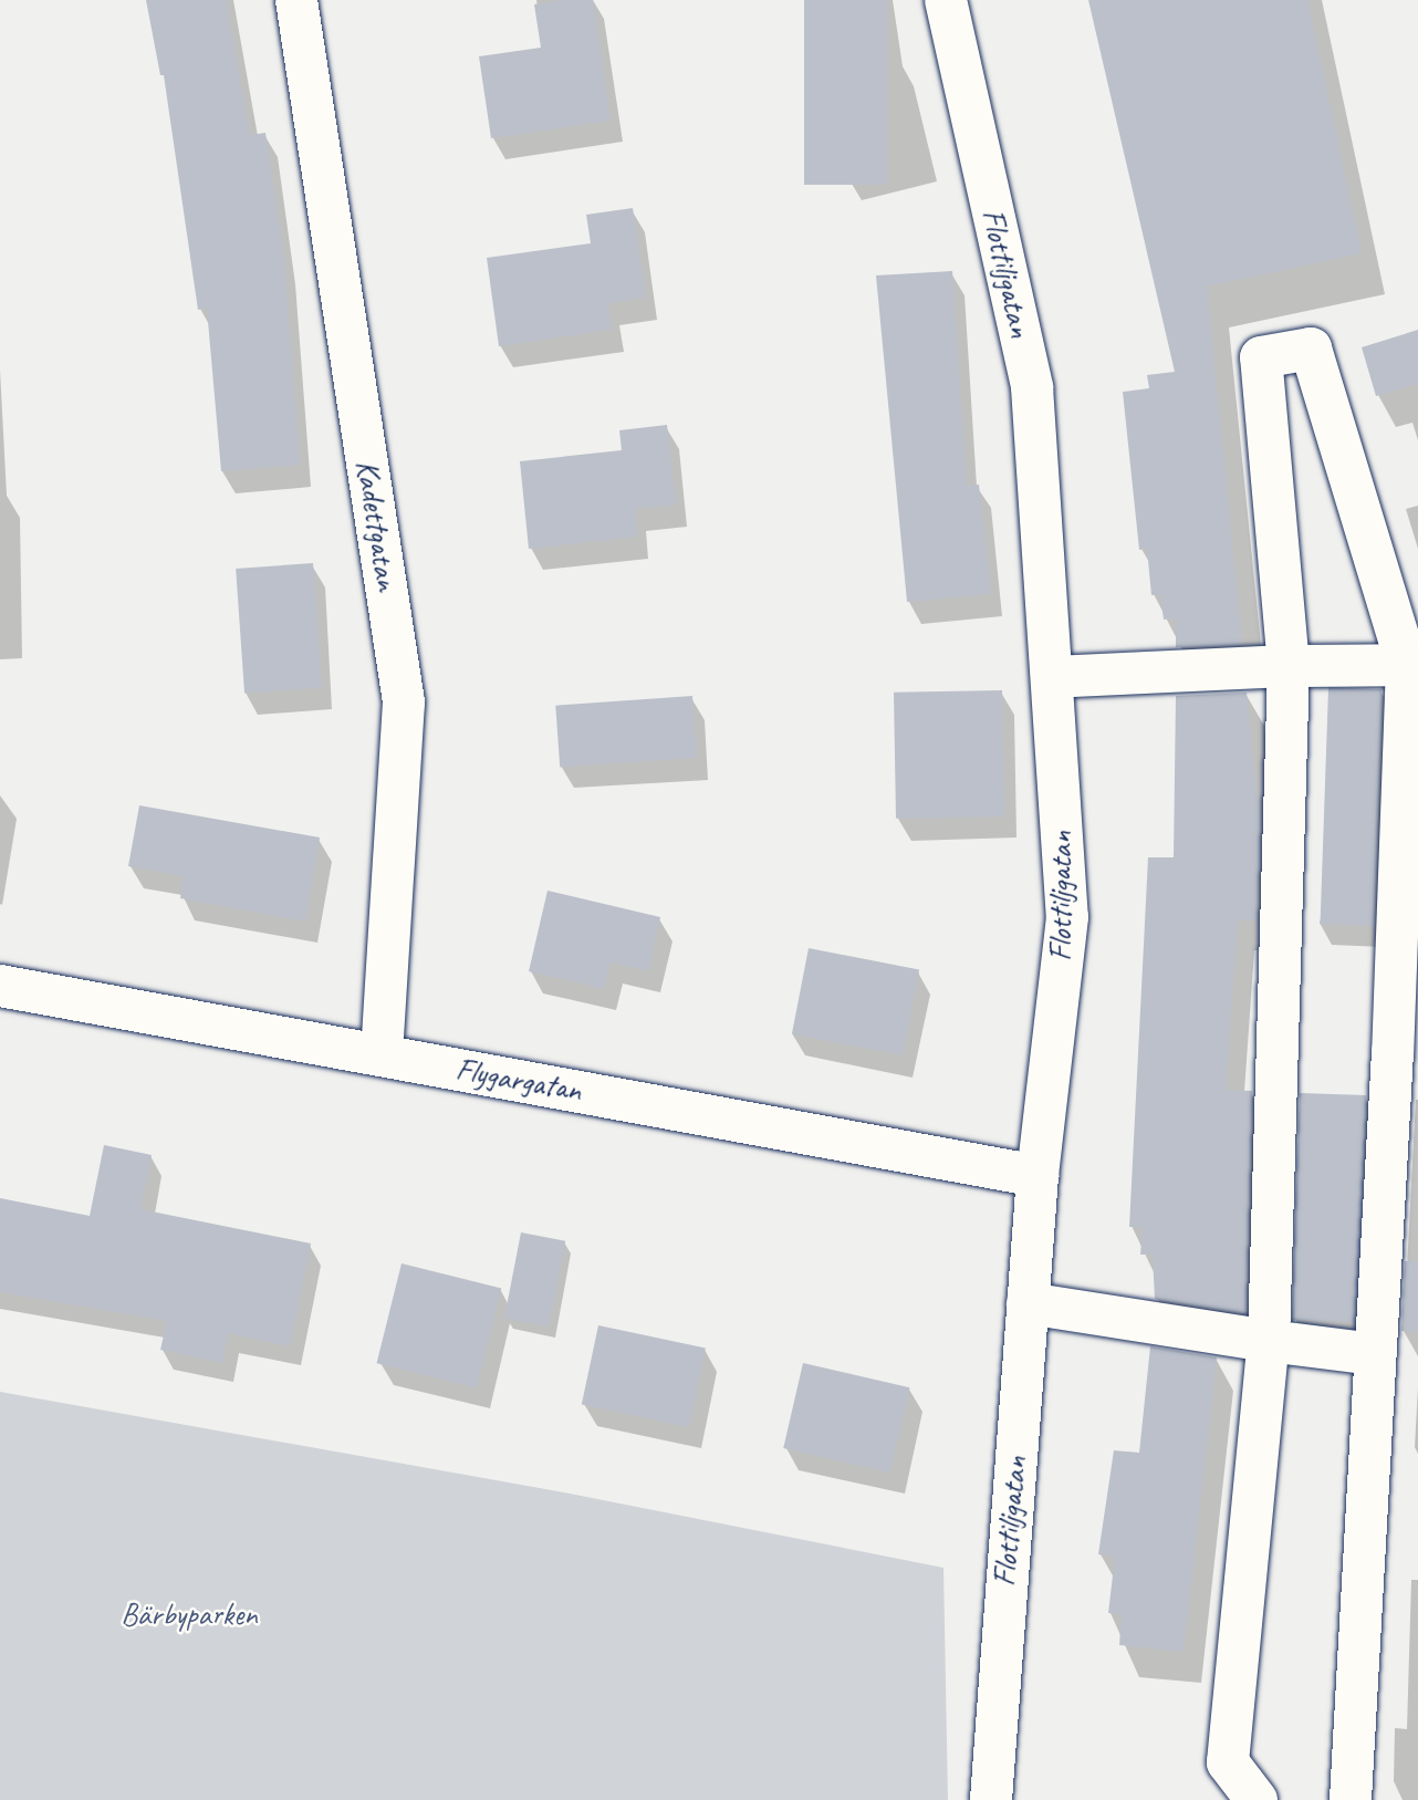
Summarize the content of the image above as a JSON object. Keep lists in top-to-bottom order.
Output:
{
  "streets": {
    "street": ["Flottiljgatan", "Kadettgatan", "Flygargatan"]
  },
  "crossings": [
    ["Flottiljgatan", "Flygargatan"],
    ["Kadettgatan", "Flygargatan"]
  ],
  "parks": ["Bärbyparken"]
}
